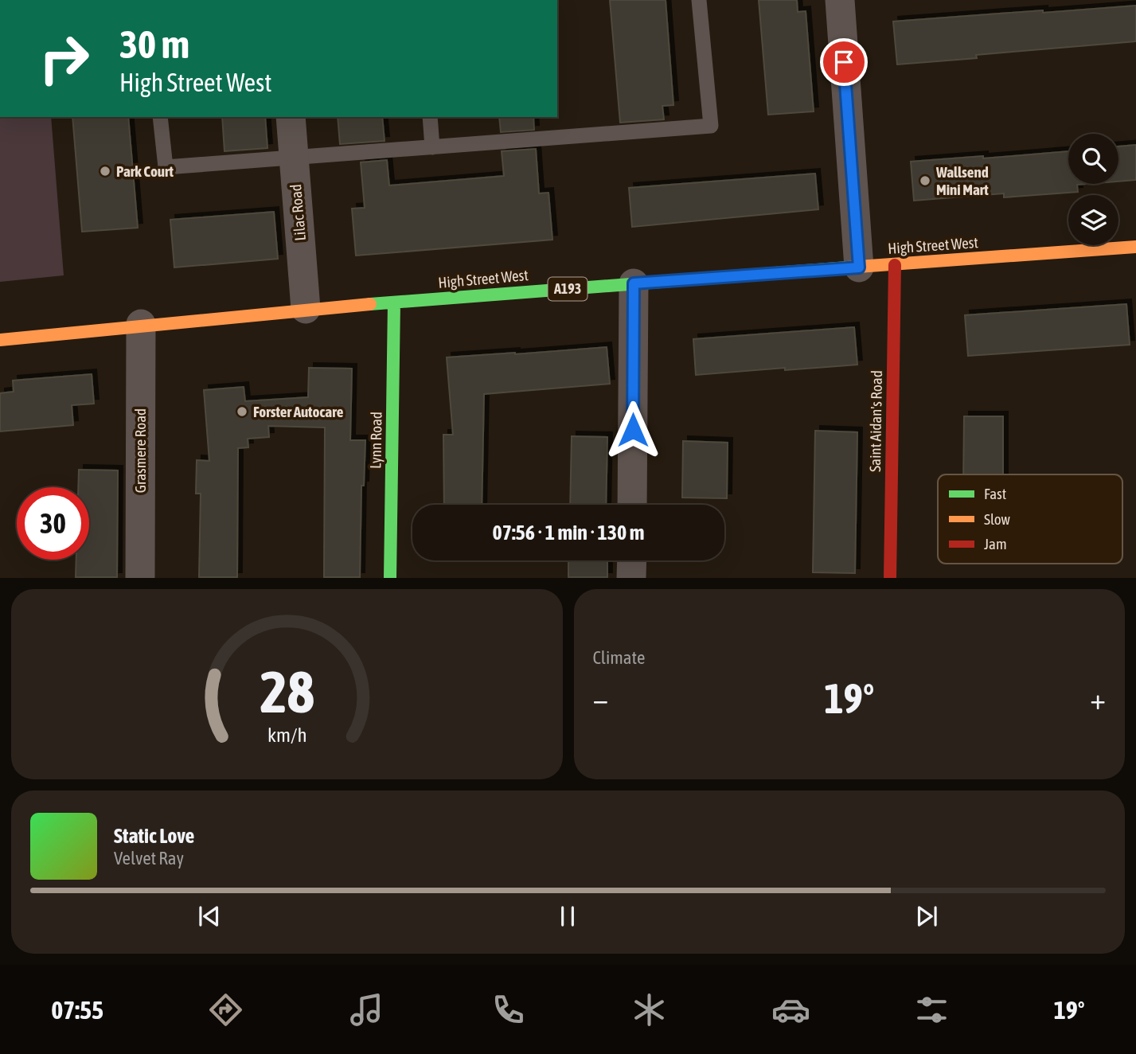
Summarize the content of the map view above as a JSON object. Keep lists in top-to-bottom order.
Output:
{
  "streets": {
    "main road": [
      "High Street West",
      "A193",
      "Saint Aidan's Road",
      "Lynn Road"
    ],
    "street": ["Lilac Road", "Grasmere Road"]
  },
  "crossings": [
    ["Lilac Road", "High Street West"],
    ["High Street West", "Saint Aidan's Road"],
    ["High Street West", "Lynn Road"],
    ["High Street West", "Grasmere Road"]
  ],
  "places": ["Park Court", "Wallsend Mini Mart", "Forster Autocare"],
  "legend": ["Fast", "Slow", "Jam"],
  "page": {
    "turn": ["30 m", "High Street West"],
    "limit": "30",
    "trip": "07:56 · 1 min · 130 m",
    "tile": "Climate",
    "heat": ["−", "19°", "+"],
    "song": ["Static Love", "Velvet Ray"],
    "tabs": ["07:55", "19°"],
    "gauge": ["28", "km/h"]
  }
}
